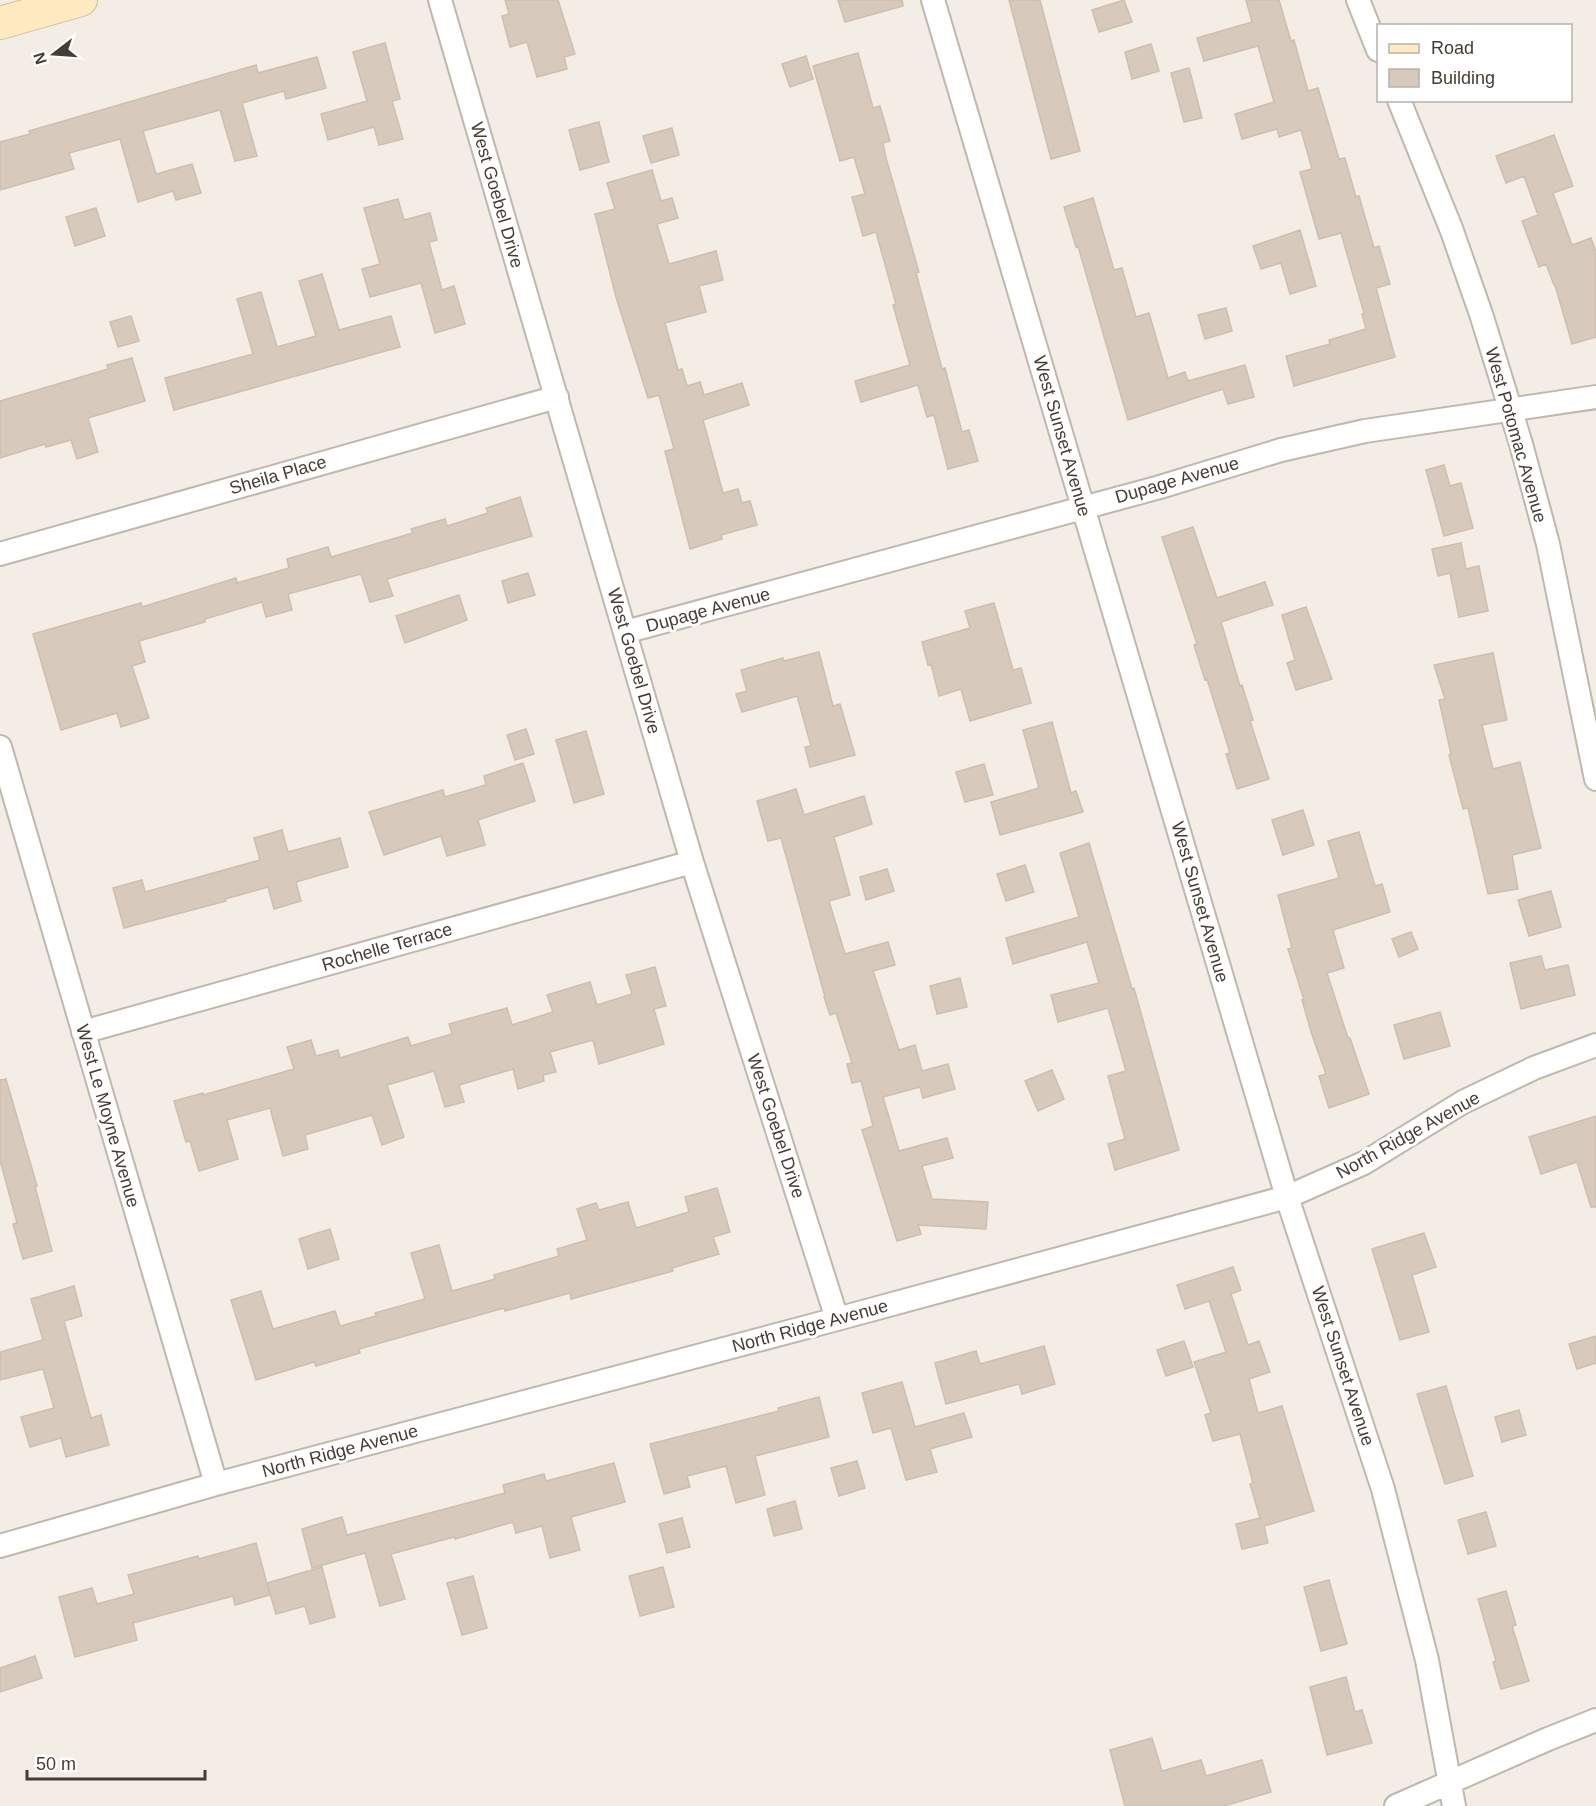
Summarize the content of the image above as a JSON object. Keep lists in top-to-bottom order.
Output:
{
  "streets": {
    "street": [
      "West Goebel Drive",
      "West Potomac Avenue",
      "West Sunset Avenue",
      "Sheila Place",
      "Dupage Avenue",
      "Rochelle Terrace",
      "West Le Moyne Avenue",
      "North Ridge Avenue"
    ]
  },
  "crossings": [
    ["West Goebel Drive", "Sheila Place"],
    ["West Goebel Drive", "Dupage Avenue"],
    ["West Goebel Drive", "Rochelle Terrace"],
    ["West Goebel Drive", "North Ridge Avenue"],
    ["West Potomac Avenue", "Dupage Avenue"],
    ["West Sunset Avenue", "Dupage Avenue"],
    ["West Sunset Avenue", "North Ridge Avenue"],
    ["Rochelle Terrace", "West Le Moyne Avenue"],
    ["West Le Moyne Avenue", "North Ridge Avenue"]
  ],
  "legend": ["Road", "Building"],
  "scale_bar": "50 m",
  "north": "left"
}
